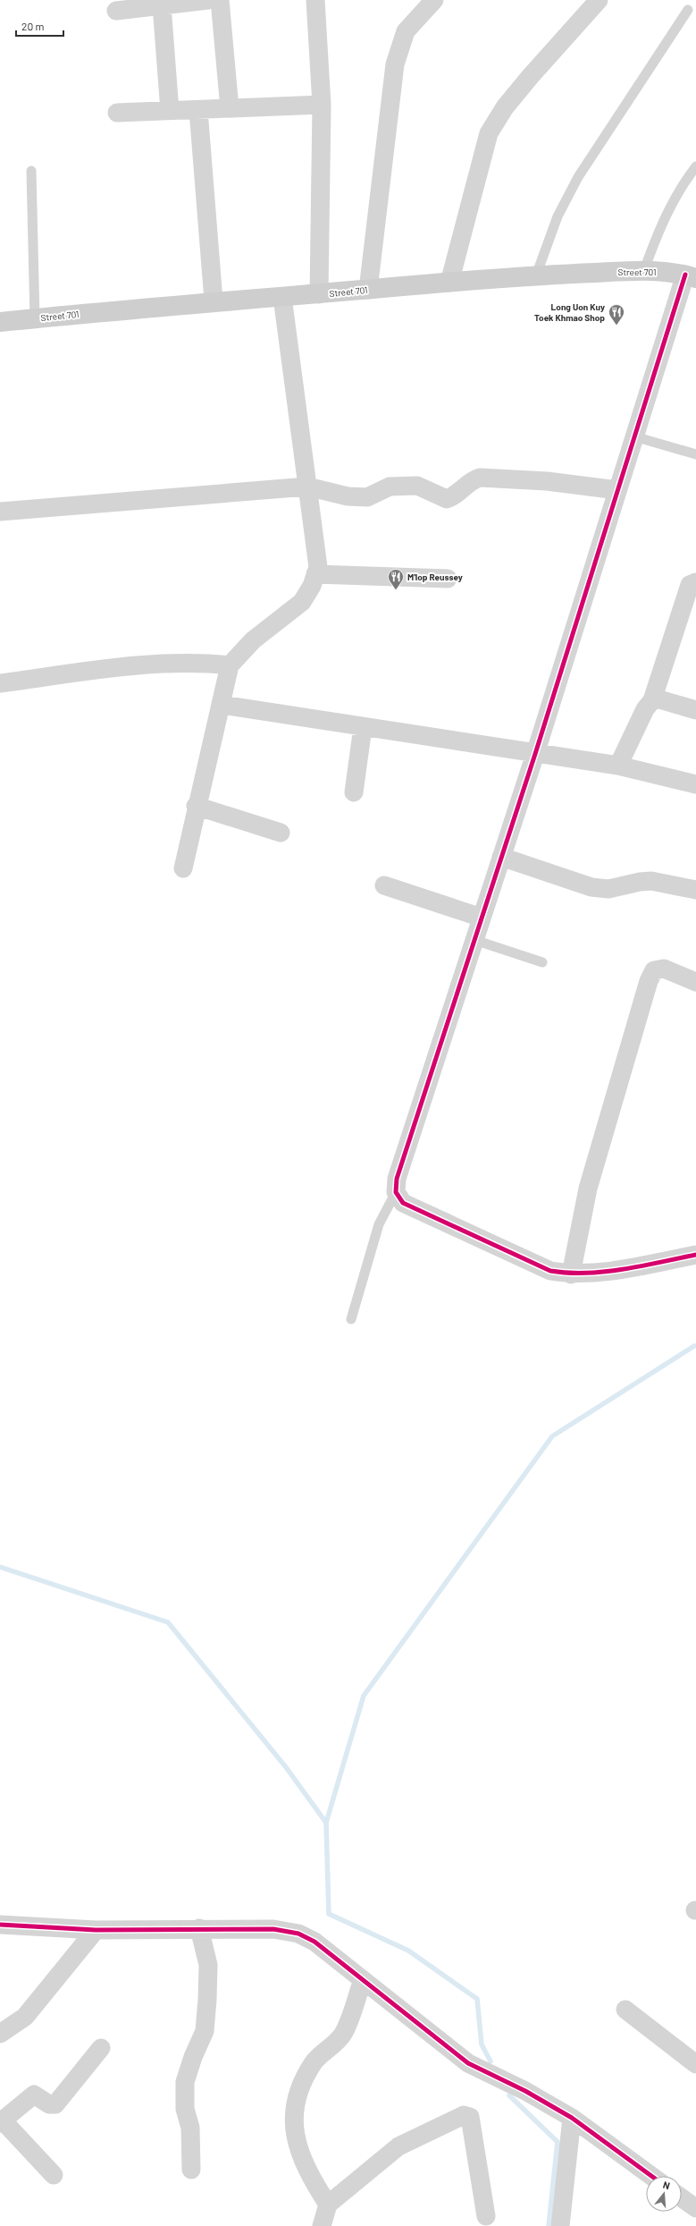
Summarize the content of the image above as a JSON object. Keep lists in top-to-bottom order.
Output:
{
  "streets": {
    "main road": ["Street 701"]
  },
  "places": {
    "restaurant": ["Long Uon Kuy Toek Khmao Shop", "M'lop Reussey"]
  },
  "scale_bar": "20 m",
  "north": "top"
}
